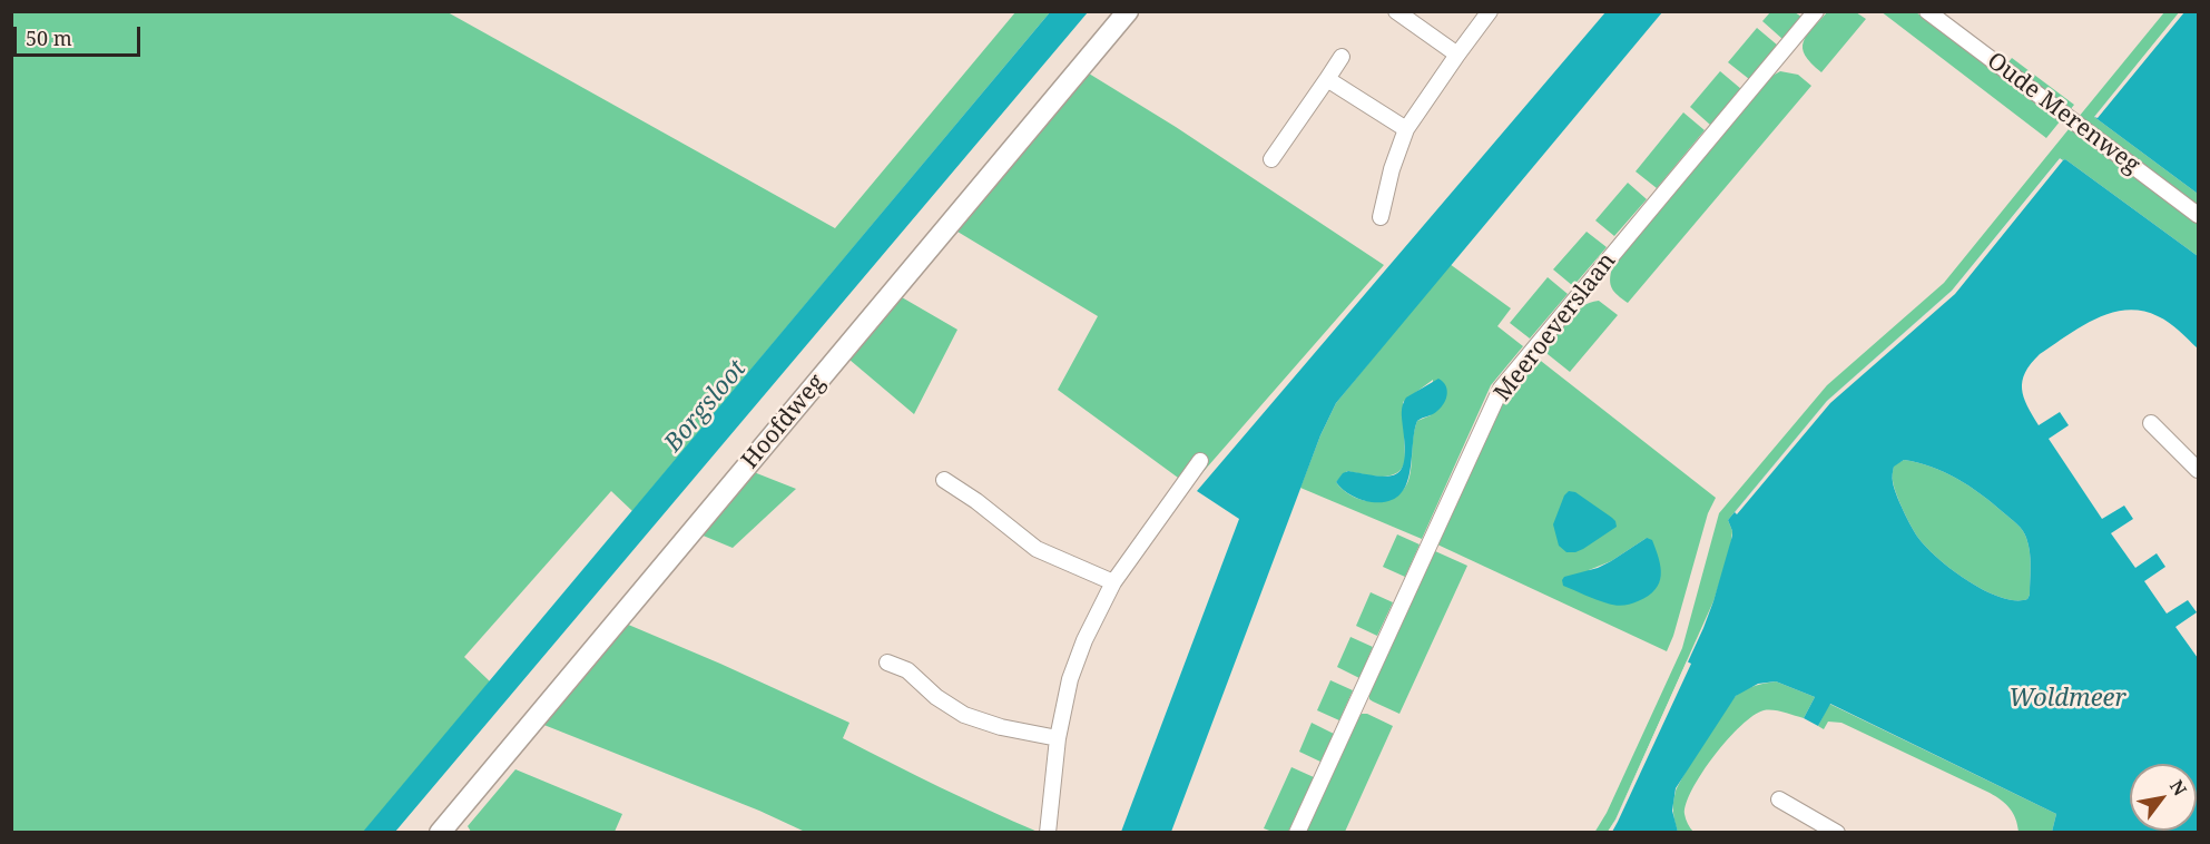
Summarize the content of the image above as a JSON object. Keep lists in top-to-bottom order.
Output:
{
  "streets": {
    "main road": ["Hoofdweg"],
    "street": ["Oude Merenweg", "Meeroeverslaan"]
  },
  "water": ["Borgsloot", "Woldmeer"],
  "scale_bar": "50 m",
  "north": "top right"
}
